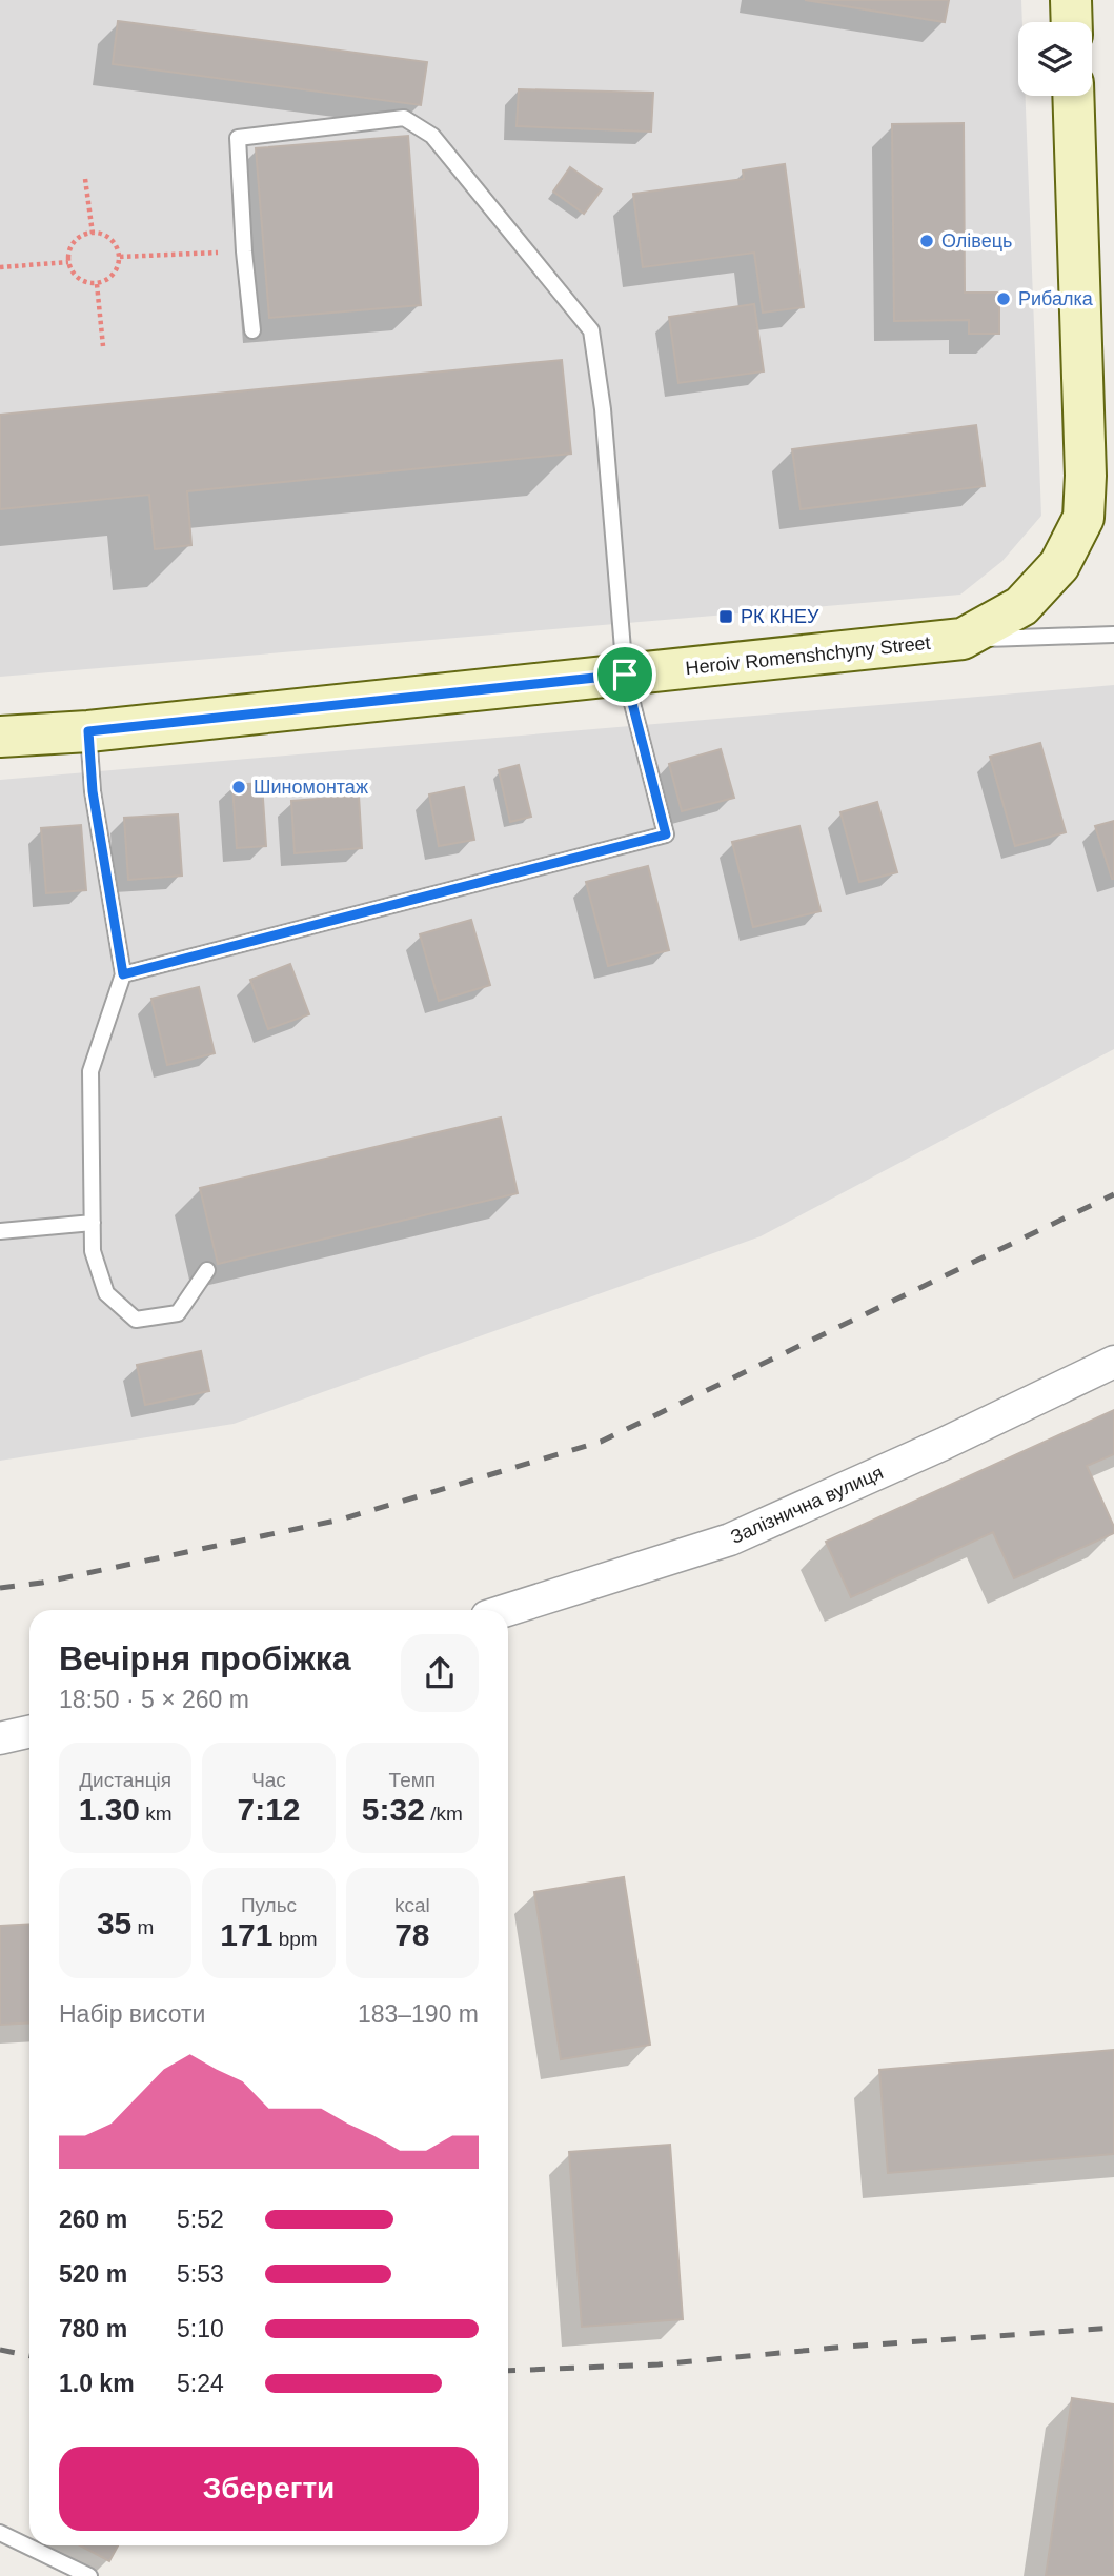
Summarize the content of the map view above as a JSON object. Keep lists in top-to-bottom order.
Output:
{
  "streets": {
    "street": ["Heroiv Romenshchyny Street", "Залізнична вулиця"]
  },
  "places": {
    "other": ["Олівець", "Рибалка", "Шиномонтаж"],
    "transit": ["РК КНЕУ"]
  },
  "page": {
    "heading": ["Вечірня пробіжка", "18:50 · 5 × 260 m"],
    "stats": [
      ["Дистанція", "1.30 km"],
      ["Час", "7:12"],
      ["Темп", "5:32 /km"],
      ["35 m"],
      ["Пульс", "171 bpm"],
      ["kcal", "78"]
    ],
    "chart": ["Набір висоти", "183–190 m"],
    "list": [
      {
        "name": "260 m",
        "note": "5:52"
      },
      {
        "name": "520 m",
        "note": "5:53"
      },
      {
        "name": "780 m",
        "note": "5:10"
      },
      {
        "name": "1.0 km",
        "note": "5:24"
      }
    ],
    "buttons": "Зберегти"
  }
}
